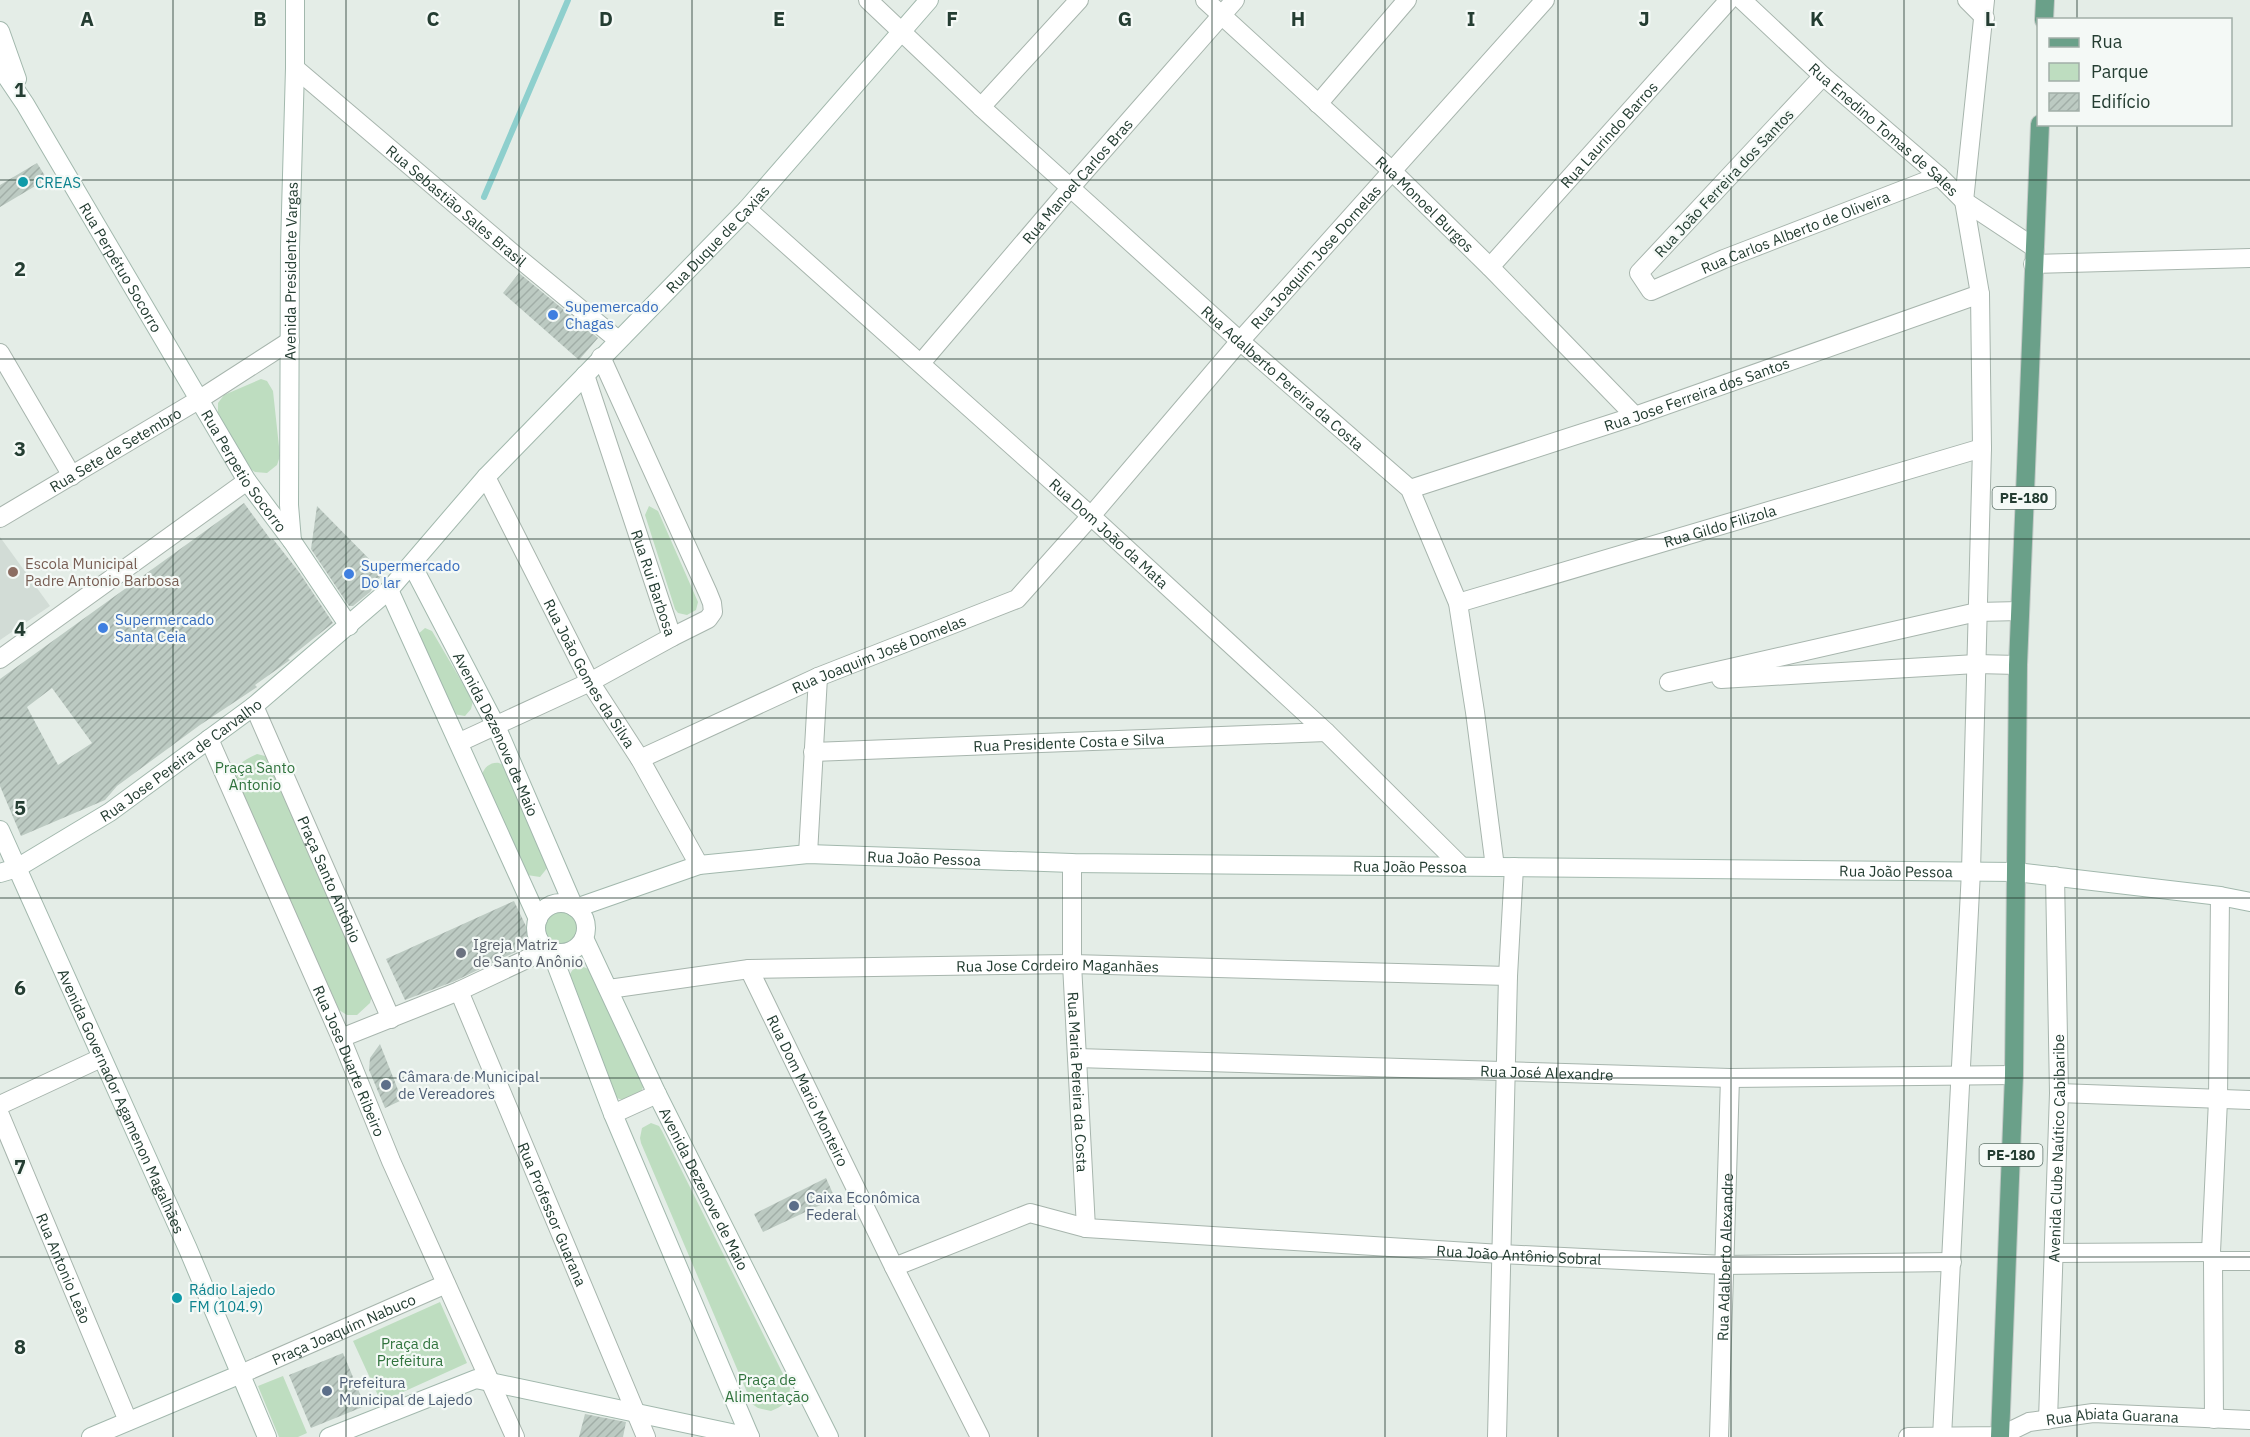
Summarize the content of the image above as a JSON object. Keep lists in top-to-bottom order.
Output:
{
  "streets": {
    "main road": ["PE-180"],
    "street": [
      "Rua Enedino Tomas de Sales",
      "Rua Laurindo Barros",
      "Rua Manoel Carlos Bras",
      "Rua João Ferreira dos Santos",
      "Rua Monoel Burgos",
      "Rua Sebastião Sales Brasil",
      "Rua Carlos Alberto de Oliveira",
      "Rua Duque de Caxias",
      "Rua Joaquim Jose Dornelas",
      "Rua Perpétuo Socorro",
      "Avenida Presidente Vargas",
      "Rua Adalberto Pereira da Costa",
      "Rua Jose Ferreira dos Santos",
      "Rua Sete de Setembro",
      "Rua Perpetio Socorro",
      "Rua Gildo Filizola",
      "Rua Dom João da Mata",
      "Rua Rui Barbosa",
      "Rua Joaquim José Domelas",
      "Rua João Gomes da Silva",
      "Avenida Dezenove de Maio",
      "Rua Presidente Costa e Silva",
      "Rua Jose Pereira de Carvalho",
      "Rua João Pessoa",
      "Praça Santo Antônio",
      "Rua Jose Cordeiro Maganhães",
      "Rua Jose Duarte Ribeiro",
      "Rua José Alexandre",
      "Rua Maria Pereira da Costa",
      "Rua Dom Mario Monteiro",
      "Avenida Governador Agamenon Magalhães",
      "Avenida Clube Naútico Cabibaribe",
      "Rua Professor Guarana",
      "Rua João Antônio Sobral",
      "Rua Adalberto Alexandre",
      "Rua Antonio Leão",
      "Praça Joaquim Nabuco",
      "Rua Abiata Guarana"
    ]
  },
  "crossings": [
    ["Rua Enedino Tomas de Sales", "Rua João Ferreira dos Santos"],
    ["Rua Enedino Tomas de Sales", "Rua Carlos Alberto de Oliveira"],
    ["Rua Enedino Tomas de Sales", "PE-180"],
    ["Rua Laurindo Barros", "Rua Monoel Burgos"],
    ["Rua Manoel Carlos Bras", "Rua Monoel Burgos"],
    ["Rua Manoel Carlos Bras", "Rua Adalberto Pereira da Costa"],
    ["Rua Manoel Carlos Bras", "Rua Dom João da Mata"],
    ["Rua João Ferreira dos Santos", "Rua Carlos Alberto de Oliveira"],
    ["Rua Monoel Burgos", "Rua Joaquim Jose Dornelas"],
    ["Rua Monoel Burgos", "Rua Jose Ferreira dos Santos"],
    ["Rua Sebastião Sales Brasil", "Rua Duque de Caxias"],
    ["Rua Sebastião Sales Brasil", "Avenida Presidente Vargas"],
    ["Rua Duque de Caxias", "Rua Adalberto Pereira da Costa"],
    ["Rua Duque de Caxias", "Rua Perpetio Socorro"],
    ["Rua Duque de Caxias", "Rua Dom João da Mata"],
    ["Rua Duque de Caxias", "Rua Rui Barbosa"],
    ["Rua Duque de Caxias", "Rua João Gomes da Silva"],
    ["Rua Duque de Caxias", "Avenida Dezenove de Maio"],
    ["Rua Duque de Caxias", "Rua Jose Pereira de Carvalho"],
    ["Rua Joaquim Jose Dornelas", "Rua Adalberto Pereira da Costa"],
    ["Rua Joaquim Jose Dornelas", "Rua Dom João da Mata"],
    ["Rua Joaquim Jose Dornelas", "Rua Joaquim José Domelas"],
    ["Rua Perpétuo Socorro", "Rua Sete de Setembro"],
    ["Rua Perpétuo Socorro", "Rua Perpetio Socorro"],
    ["Avenida Presidente Vargas", "Rua Sete de Setembro"],
    ["Avenida Presidente Vargas", "Rua Perpetio Socorro"],
    ["Rua Adalberto Pereira da Costa", "Rua Jose Ferreira dos Santos"],
    ["Rua Adalberto Pereira da Costa", "Rua Gildo Filizola"],
    ["Rua Adalberto Pereira da Costa", "Rua João Pessoa"],
    ["Rua Sete de Setembro", "Rua Perpetio Socorro"],
    ["Rua Perpetio Socorro", "Rua Jose Pereira de Carvalho"],
    ["PE-180", "Rua João Pessoa"],
    ["PE-180", "Rua José Alexandre"],
    ["PE-180", "Rua Abiata Guarana"],
    ["Rua Dom João da Mata", "Rua Joaquim José Domelas"],
    ["Rua Dom João da Mata", "Rua Presidente Costa e Silva"],
    ["Rua Dom João da Mata", "Rua João Pessoa"],
    ["Rua Rui Barbosa", "Rua João Gomes da Silva"],
    ["Rua Rui Barbosa", "Avenida Dezenove de Maio"],
    ["Rua Joaquim José Domelas", "Rua João Gomes da Silva"],
    ["Rua João Gomes da Silva", "Rua João Pessoa"],
    ["Avenida Dezenove de Maio", "Rua João Pessoa"],
    ["Avenida Dezenove de Maio", "Rua Jose Cordeiro Maganhães"],
    ["Rua Jose Pereira de Carvalho", "Praça Santo Antônio"],
    ["Rua Jose Pereira de Carvalho", "Rua Jose Duarte Ribeiro"],
    ["Rua Jose Pereira de Carvalho", "Avenida Governador Agamenon Magalhães"],
    ["Rua João Pessoa", "Rua Maria Pereira da Costa"],
    ["Rua João Pessoa", "Avenida Clube Naútico Cabibaribe"],
    ["Rua Jose Cordeiro Maganhães", "Rua Maria Pereira da Costa"],
    ["Rua Jose Cordeiro Maganhães", "Rua Dom Mario Monteiro"],
    ["Rua Jose Duarte Ribeiro", "Praça Joaquim Nabuco"],
    ["Rua José Alexandre", "Rua Maria Pereira da Costa"],
    ["Rua José Alexandre", "Rua Adalberto Alexandre"],
    ["Rua Maria Pereira da Costa", "Rua João Antônio Sobral"],
    ["Rua Dom Mario Monteiro", "Rua João Antônio Sobral"],
    ["Avenida Governador Agamenon Magalhães", "Praça Joaquim Nabuco"],
    ["Avenida Clube Naútico Cabibaribe", "Rua Abiata Guarana"],
    ["Rua João Antônio Sobral", "Rua Adalberto Alexandre"],
    ["Rua Antonio Leão", "Praça Joaquim Nabuco"]
  ],
  "parks": ["Praça Santo Antonio", "Praça da Prefeitura", "Praça de Alimentação"],
  "places": [
    "CREAS",
    "Supemercado Chagas",
    "Escola Municipal Padre Antonio Barbosa",
    "Supermercado Do lar",
    "Supermercado Santa Ceia",
    "Igreja Matriz de Santo Anônio",
    "Câmara de Municipal de Vereadores",
    "Caixa Econômica Federal",
    "Rádio Lajedo FM (104.9)",
    "Prefeitura Municipal de Lajedo"
  ],
  "legend": ["Rua", "Parque", "Edifício"],
  "grid": {
    "columns": [
      "A",
      "B",
      "C",
      "D",
      "E",
      "F",
      "G",
      "H",
      "I",
      "J",
      "K",
      "L"
    ],
    "rows": [
      "1",
      "2",
      "3",
      "4",
      "5",
      "6",
      "7",
      "8"
    ]
  }
}
